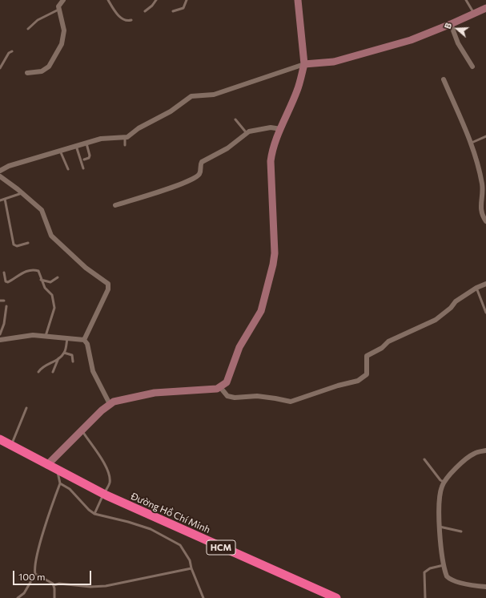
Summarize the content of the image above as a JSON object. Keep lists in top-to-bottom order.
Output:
{
  "streets": {
    "highway": ["Đường Hồ Chí Minh", "HCM"]
  },
  "scale_bar": "100 m",
  "north": "left"
}
